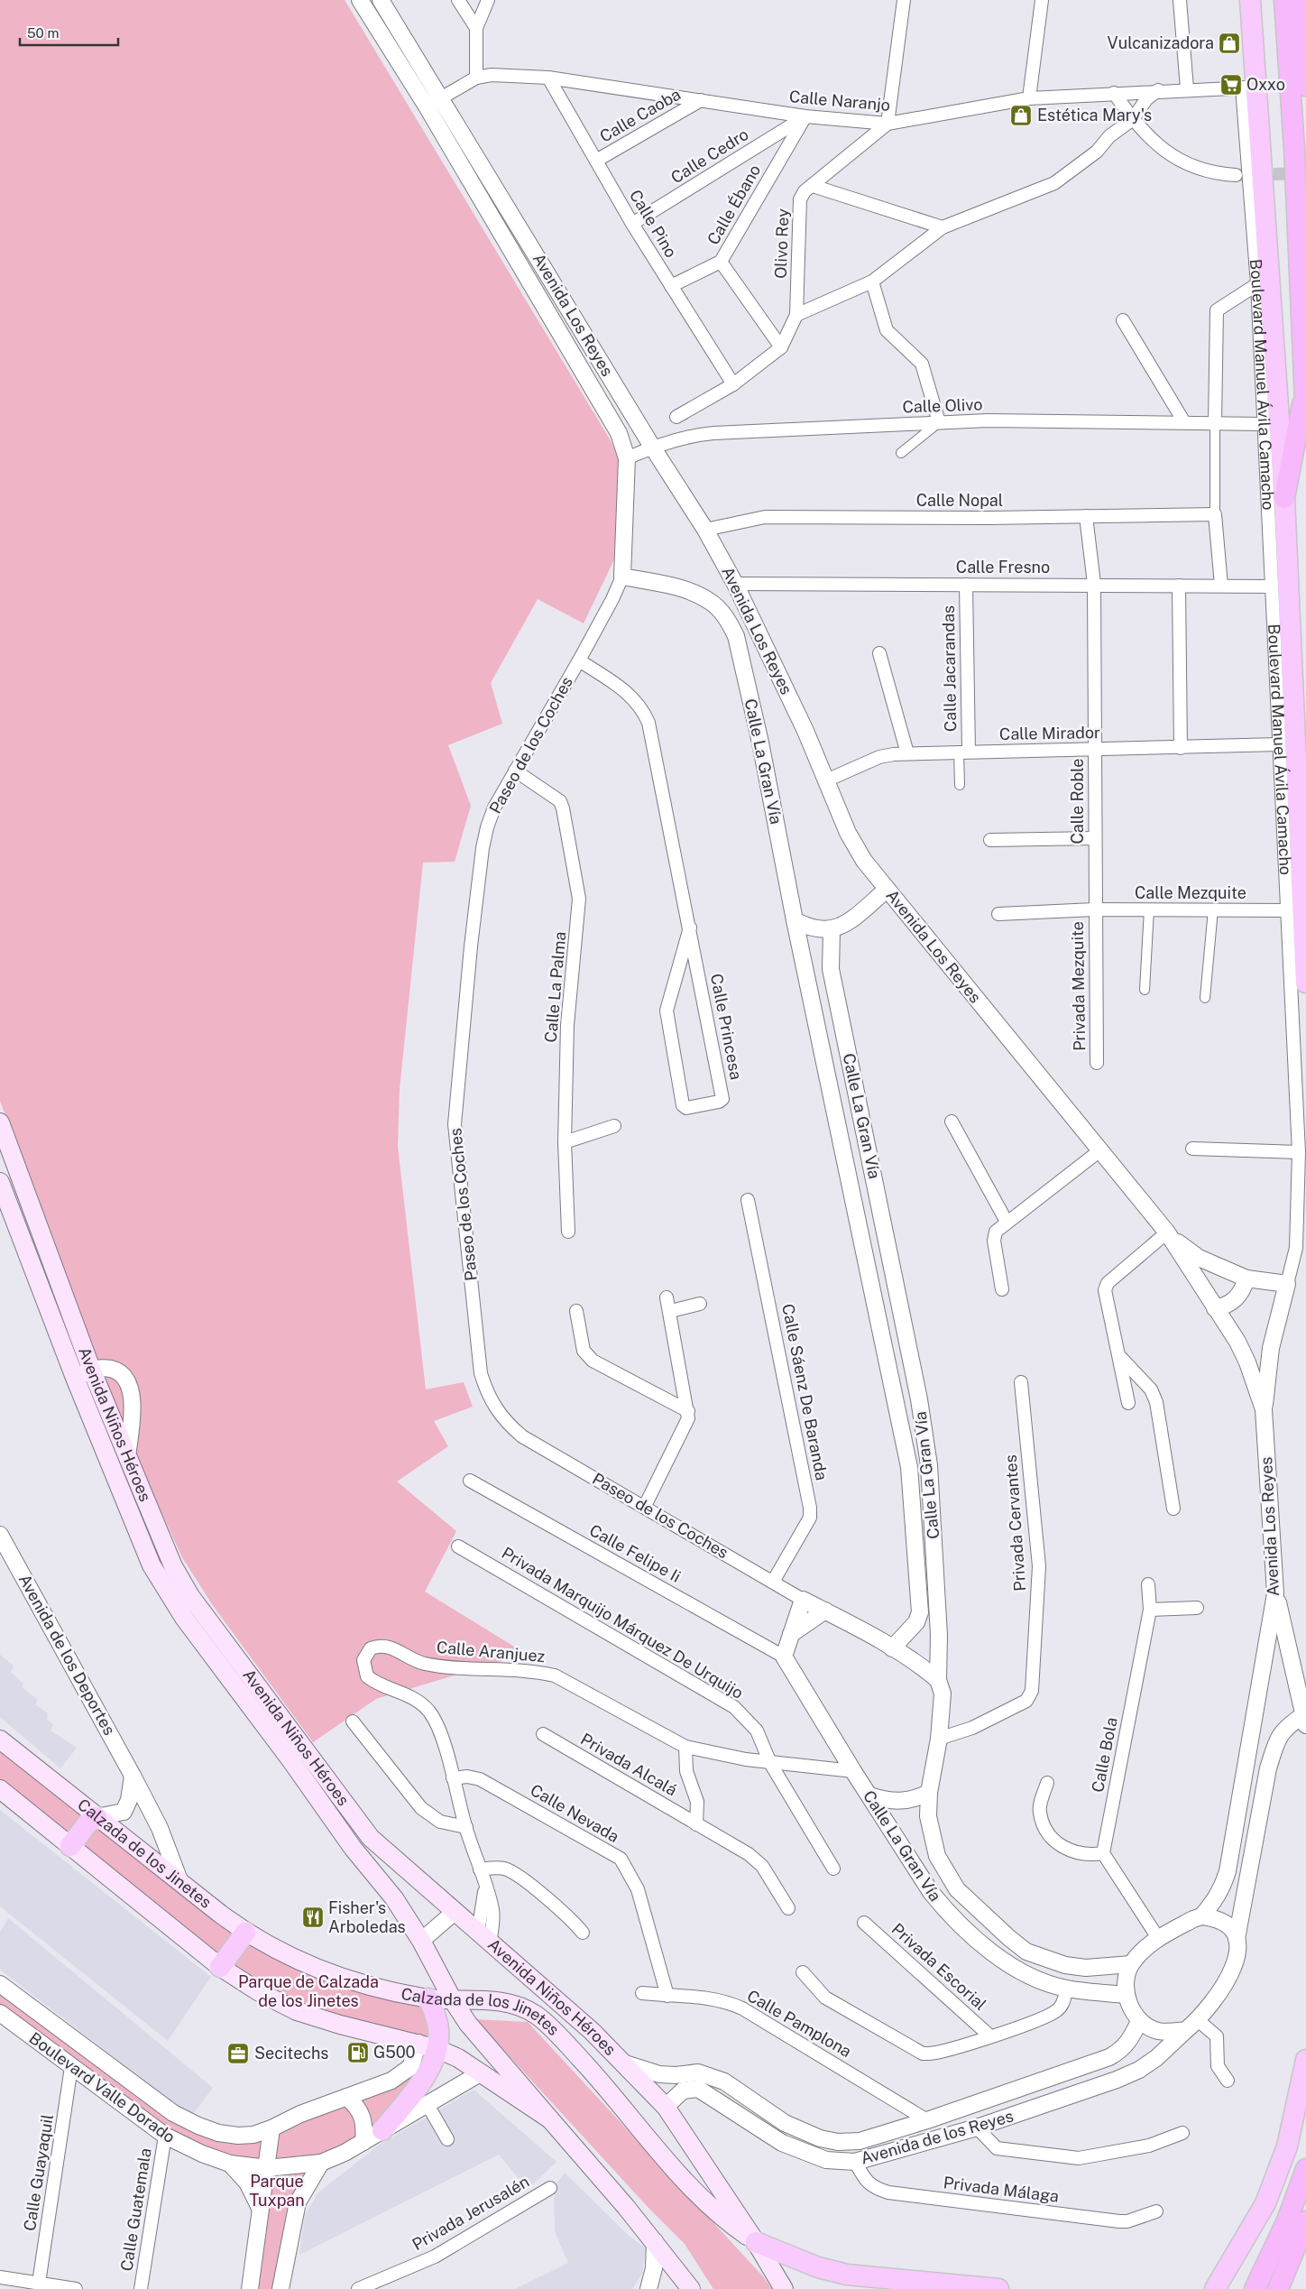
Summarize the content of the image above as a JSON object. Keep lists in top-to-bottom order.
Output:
{
  "streets": {
    "main road": ["Boulevard Manuel Ávila Camacho", "Avenida Niños Héroes", "Calzada de los Jinetes"],
    "street": [
      "Calle Naranjo",
      "Calle Caoba",
      "Calle Cedro",
      "Calle Ébano",
      "Calle Pino",
      "Olivo Rey",
      "Avenida Los Reyes",
      "Calle Olivo",
      "Calle Nopal",
      "Calle Fresno",
      "Calle Jacarandas",
      "Calle Mirador",
      "Paseo de los Coches",
      "Calle La Gran Vía",
      "Calle Roble",
      "Calle Mezquite",
      "Privada Mezquite",
      "Calle La Palma",
      "Calle Princesa",
      "Calle Sáenz De Baranda",
      "Privada Cervantes",
      "Calle Felipe Ii",
      "Privada Marquijo Márquez De Urquijo",
      "Calle Aranjuez",
      "Avenida de los Deportes",
      "Calle Bola",
      "Privada Alcalá",
      "Calle Nevada",
      "Privada Escorial",
      "Calle Pamplona",
      "Boulevard Valle Dorado",
      "Avenida de los Reyes",
      "Calle Guayaquil",
      "Privada Málaga",
      "Calle Guatemala",
      "Privada Jerusalén"
    ]
  },
  "crossings": [
    ["Calle Naranjo", "Calle Caoba"],
    ["Calle Naranjo", "Calle Cedro"],
    ["Calle Naranjo", "Calle Ébano"],
    ["Calle Naranjo", "Calle Pino"],
    ["Calle Naranjo", "Olivo Rey"],
    ["Calle Naranjo", "Boulevard Manuel Ávila Camacho"],
    ["Calle Caoba", "Calle Pino"],
    ["Calle Cedro", "Calle Ébano"],
    ["Calle Cedro", "Calle Pino"],
    ["Calle Ébano", "Calle Pino"],
    ["Avenida Los Reyes", "Boulevard Manuel Ávila Camacho"],
    ["Avenida Los Reyes", "Calle Olivo"],
    ["Avenida Los Reyes", "Calle Nopal"],
    ["Avenida Los Reyes", "Calle Fresno"],
    ["Avenida Los Reyes", "Calle Mirador"],
    ["Avenida Los Reyes", "Paseo de los Coches"],
    ["Avenida Los Reyes", "Calle La Gran Vía"],
    ["Avenida Los Reyes", "Avenida de los Reyes"],
    ["Boulevard Manuel Ávila Camacho", "Calle Olivo"],
    ["Boulevard Manuel Ávila Camacho", "Calle Fresno"],
    ["Boulevard Manuel Ávila Camacho", "Calle Mirador"],
    ["Boulevard Manuel Ávila Camacho", "Calle Mezquite"],
    ["Calle Olivo", "Paseo de los Coches"],
    ["Calle Nopal", "Calle Roble"],
    ["Calle Fresno", "Calle Jacarandas"],
    ["Calle Fresno", "Calle Roble"],
    ["Calle Jacarandas", "Calle Mirador"],
    ["Calle Mirador", "Calle Roble"],
    ["Paseo de los Coches", "Calle La Gran Vía"],
    ["Paseo de los Coches", "Calle La Palma"],
    ["Paseo de los Coches", "Calle Princesa"],
    ["Paseo de los Coches", "Calle Sáenz De Baranda"],
    ["Calle La Gran Vía", "Privada Cervantes"],
    ["Calle La Gran Vía", "Calle Felipe Ii"],
    ["Calle La Gran Vía", "Calle Aranjuez"],
    ["Calle La Gran Vía", "Avenida de los Reyes"],
    ["Calle Roble", "Calle Mezquite"],
    ["Calle Roble", "Privada Mezquite"],
    ["Calle Mezquite", "Privada Mezquite"],
    ["Avenida Niños Héroes", "Calle Aranjuez"],
    ["Avenida Niños Héroes", "Calzada de los Jinetes"],
    ["Avenida Niños Héroes", "Avenida de los Reyes"],
    ["Privada Marquijo Márquez De Urquijo", "Calle Aranjuez"],
    ["Calle Aranjuez", "Privada Alcalá"],
    ["Calle Aranjuez", "Calle Nevada"],
    ["Avenida de los Deportes", "Calzada de los Jinetes"],
    ["Calle Nevada", "Calle Pamplona"],
    ["Calle Pamplona", "Avenida de los Reyes"],
    ["Boulevard Valle Dorado", "Calle Guayaquil"],
    ["Boulevard Valle Dorado", "Calle Guatemala"],
    ["Avenida de los Reyes", "Privada Málaga"]
  ],
  "parks": ["Parque de Calzada de los Jinetes", "Parque Tuxpan"],
  "places": {
    "shop": ["Vulcanizadora", "Estética Mary's"],
    "supermarket": ["Oxxo"],
    "restaurant": ["Fisher's Arboledas"],
    "fuel station": ["G500"],
    "office": ["Secitechs"]
  },
  "scale_bar": "50 m"
}
